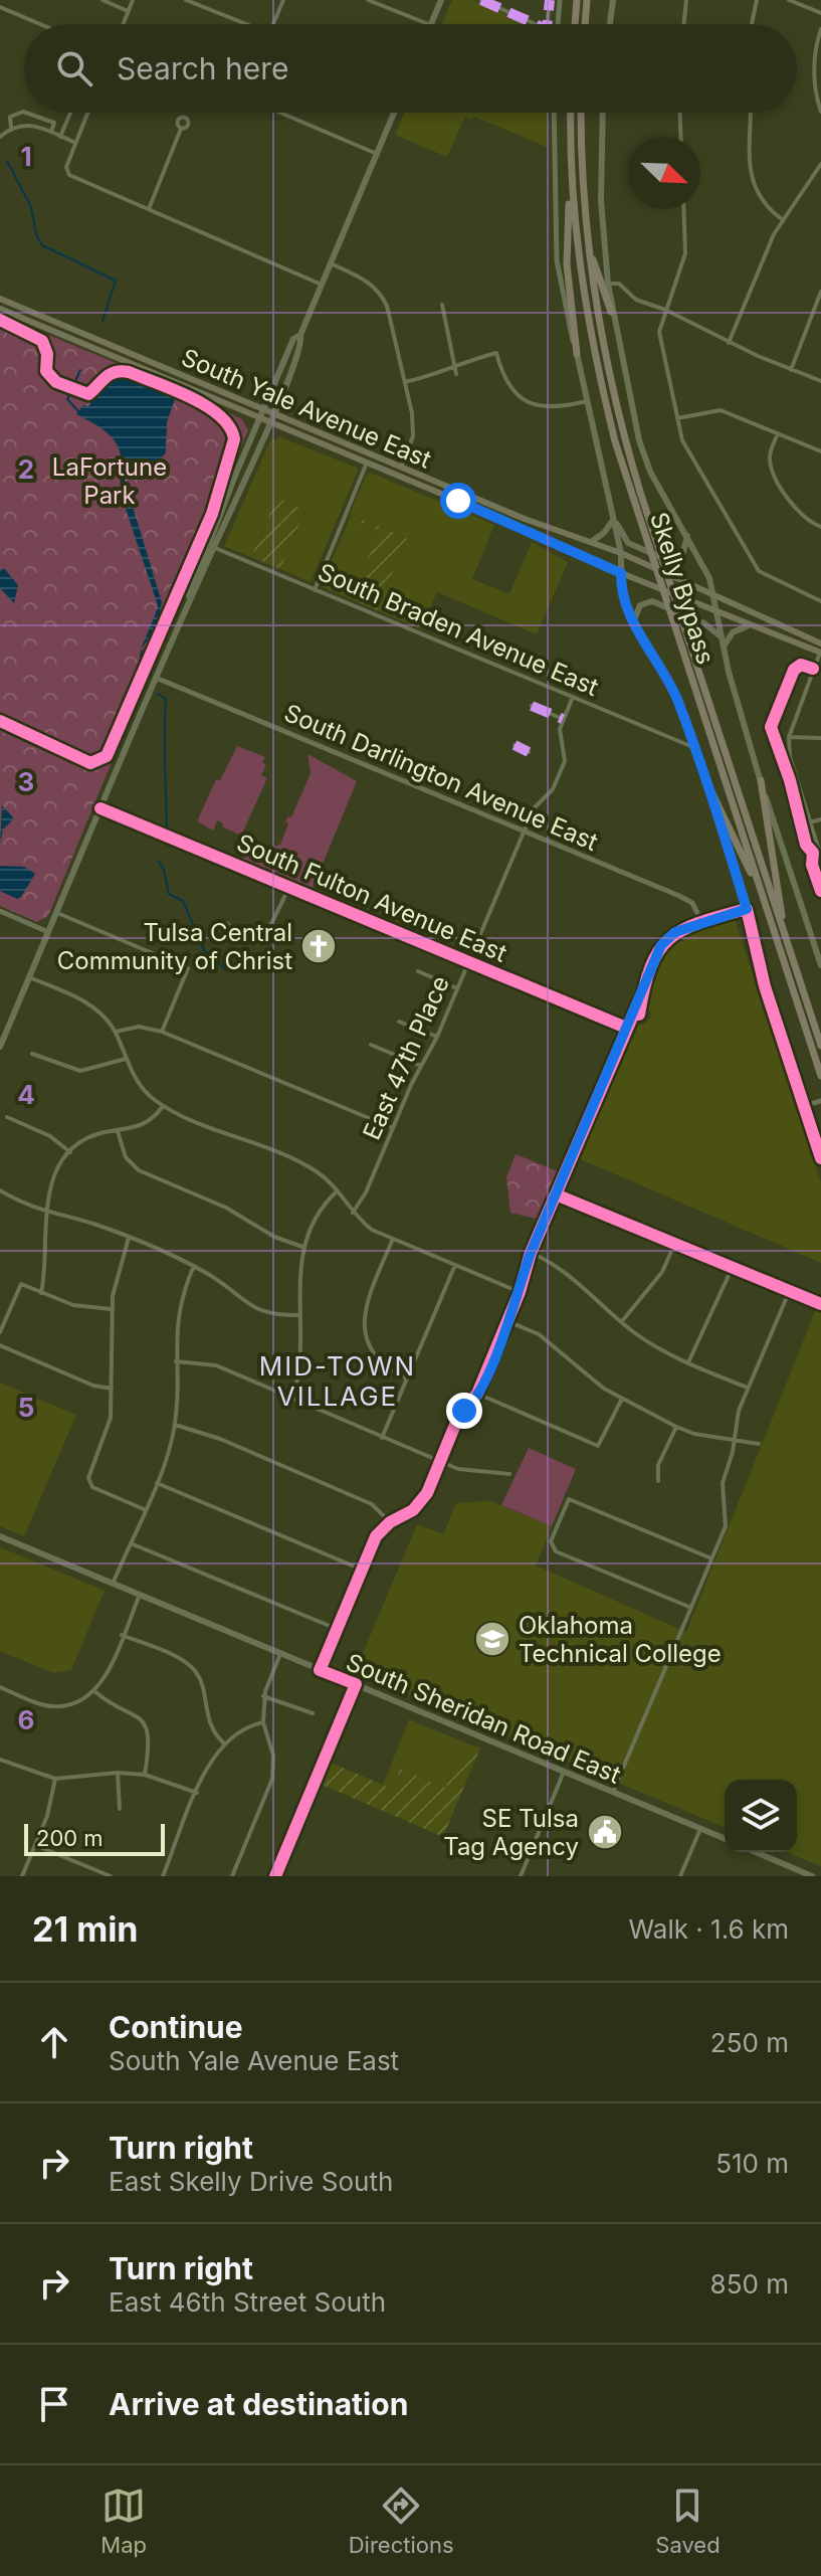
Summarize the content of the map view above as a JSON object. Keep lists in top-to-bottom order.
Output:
{
  "streets": {
    "highway": ["Skelly Bypass"],
    "main road": ["South Yale Avenue East", "South Sheridan Road East"],
    "street": [
      "South Braden Avenue East",
      "South Darlington Avenue East",
      "South Fulton Avenue East",
      "East 47th Place"
    ]
  },
  "crossings": [
    ["South Braden Avenue East", "East 47th Place"],
    ["South Darlington Avenue East", "East 47th Place"],
    ["South Fulton Avenue East", "East 47th Place"]
  ],
  "districts": ["MID-TOWN VILLAGE"],
  "parks": ["LaFortune Park"],
  "places": {
    "church": ["Tulsa Central Community of Christ"],
    "school or university": ["Oklahoma Technical College"],
    "public building": ["SE Tulsa Tag Agency"]
  },
  "scale_bar": "200 m",
  "north": "bottom right",
  "page": {
    "search": "Search here",
    "scale": "200 m",
    "heading": ["21 min", "Walk · 1.6 km"],
    "list": [
      ["Continue", "South Yale Avenue East", "250 m"],
      ["Turn right", "East Skelly Drive South", "510 m"],
      ["Turn right", "East 46th Street South", "850 m"],
      "Arrive at destination"
    ],
    "nav": ["Map", "Directions", "Saved"]
  },
  "grid": {
    "rows": [
      "1",
      "2",
      "3",
      "4",
      "5",
      "6"
    ]
  }
}
